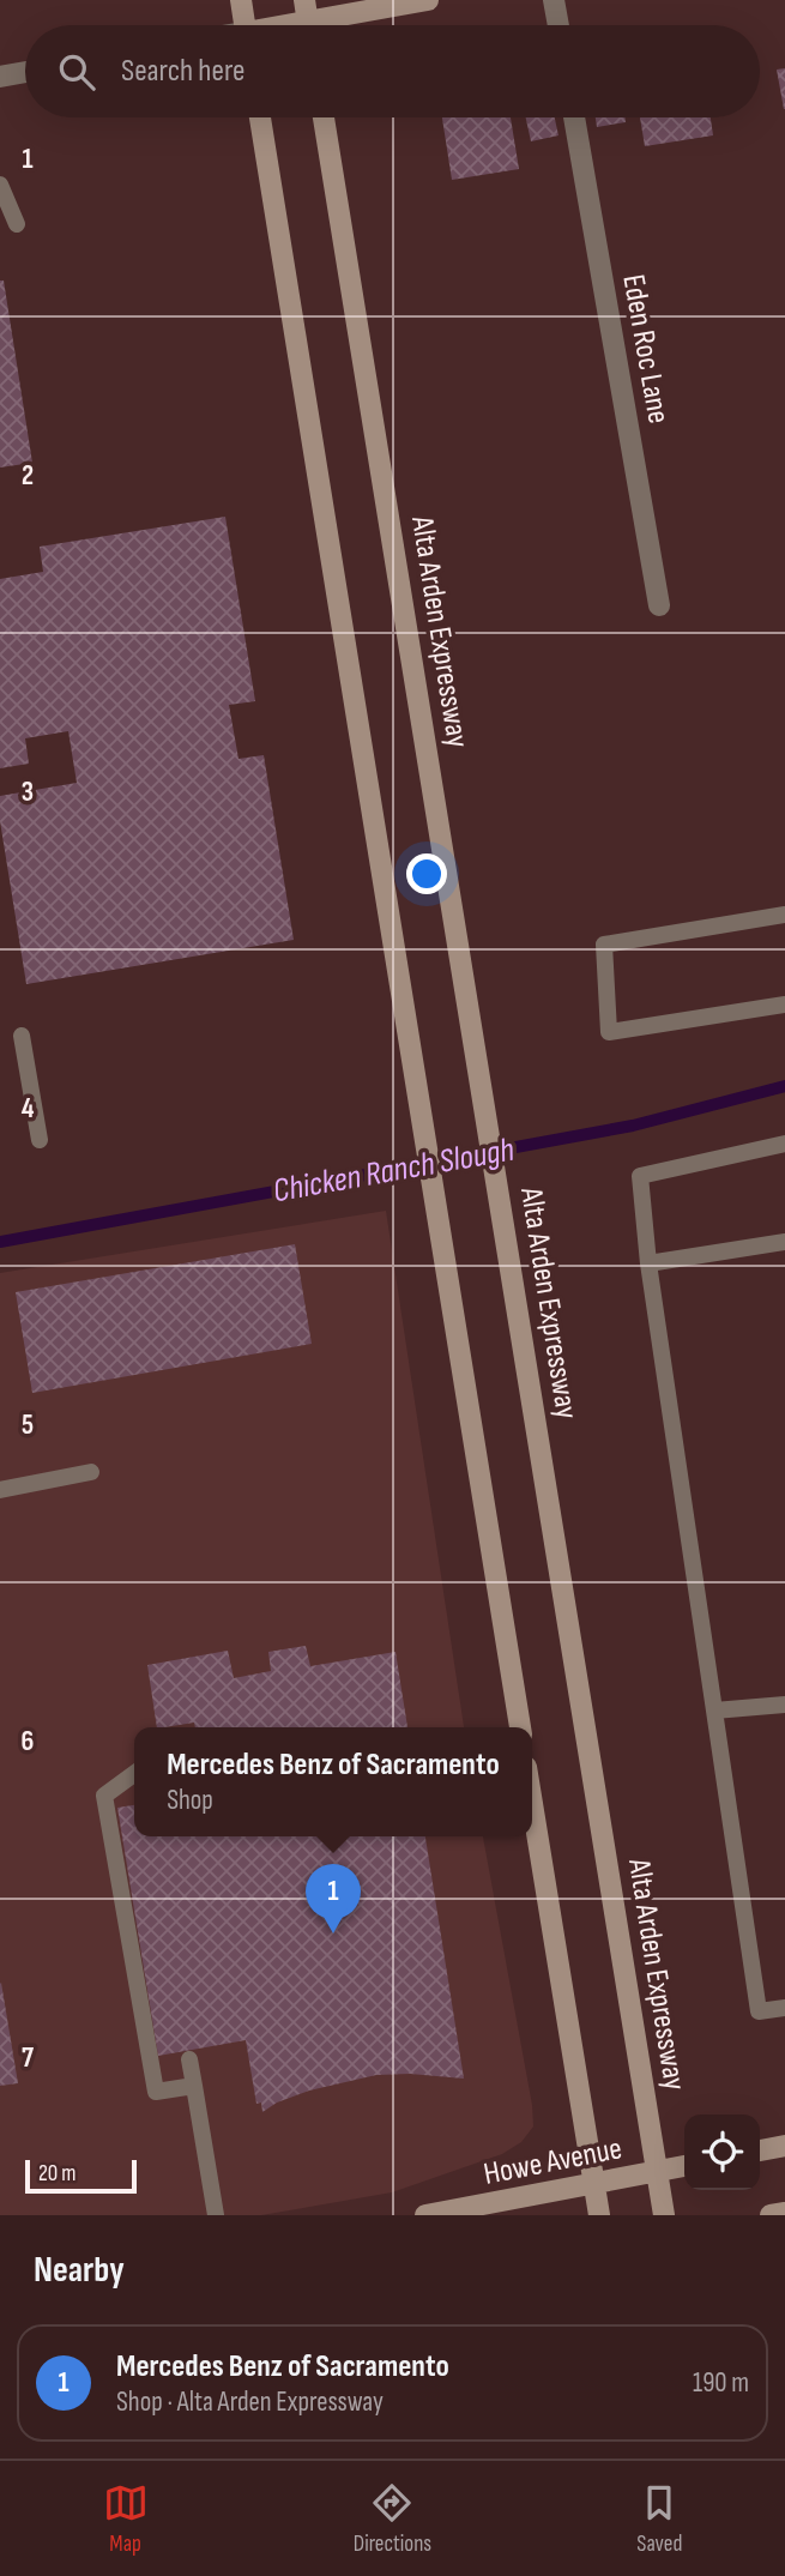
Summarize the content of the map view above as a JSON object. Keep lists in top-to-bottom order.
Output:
{
  "streets": {
    "main road": ["Alta Arden Expressway", "Howe Avenue"],
    "street": ["Eden Roc Lane"]
  },
  "crossings": [
    ["Alta Arden Expressway", "Howe Avenue"]
  ],
  "water": ["Chicken Ranch Slough"],
  "scale_bar": "20 m",
  "page": {
    "search": "Search here",
    "popup": ["Mercedes Benz of Sacramento", "Shop"],
    "pins": "1",
    "scale": "20 m",
    "heading": "Nearby",
    "list": [
      {
        "mark": "1",
        "name": "Mercedes Benz of Sacramento",
        "note": "Shop · Alta Arden Expressway",
        "value": "190 m"
      }
    ],
    "nav": ["Map", "Directions", "Saved"]
  },
  "grid": {
    "rows": [
      "1",
      "2",
      "3",
      "4",
      "5",
      "6",
      "7"
    ]
  }
}
